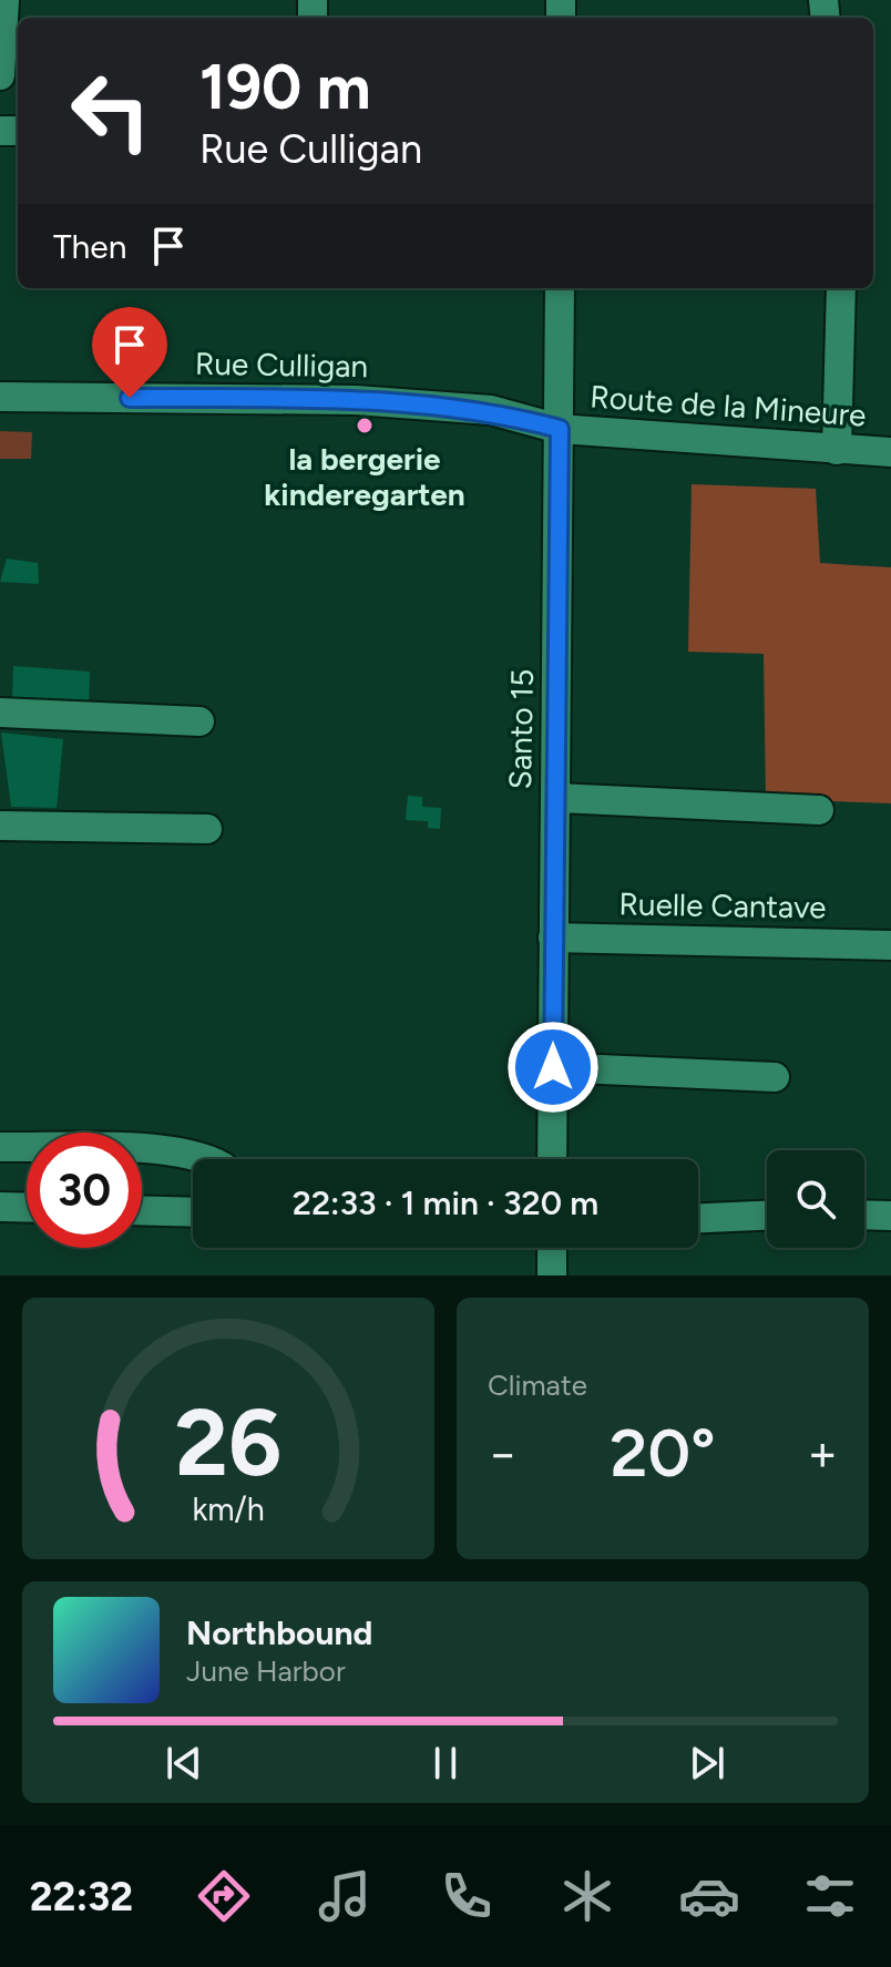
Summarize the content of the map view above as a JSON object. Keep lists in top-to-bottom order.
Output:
{
  "streets": {
    "street": [
      "Rue Culligan",
      "Route de la Mineure",
      "Santo 15",
      "Ruelle Cantave"
    ]
  },
  "crossings": [
    ["Rue Culligan", "Route de la Mineure"],
    ["Rue Culligan", "Santo 15"],
    ["Route de la Mineure", "Santo 15"],
    ["Santo 15", "Ruelle Cantave"]
  ],
  "places": ["la bergerie kinderegarten"],
  "page": {
    "turn": ["190 m", "Rue Culligan"],
    "then": "Then",
    "limit": "30",
    "trip": "22:33 · 1 min · 320 m",
    "tile": "Climate",
    "heat": ["−", "20°", "+"],
    "song": ["Northbound", "June Harbor"],
    "tabs": "22:32",
    "gauge": ["26", "km/h"]
  }
}
